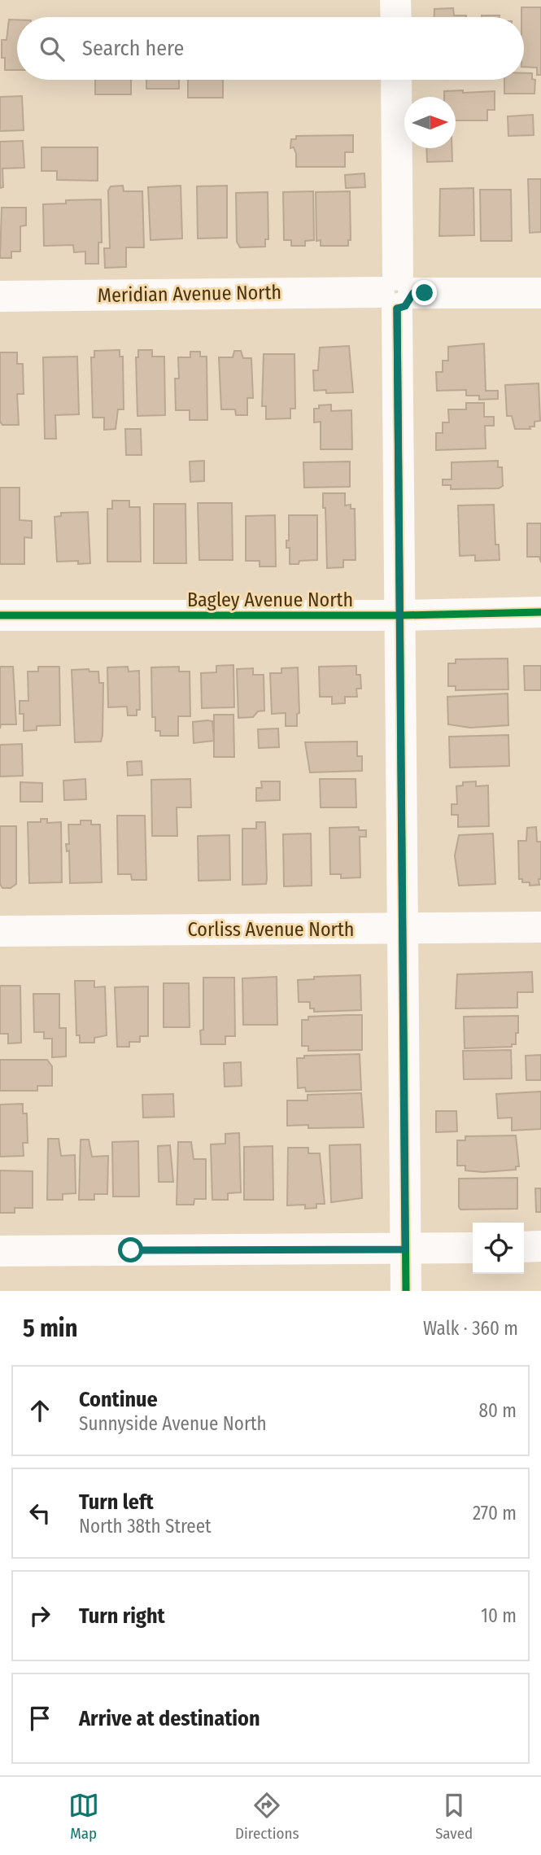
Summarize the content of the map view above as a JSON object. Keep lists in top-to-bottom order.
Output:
{
  "streets": {
    "street": ["Meridian Avenue North", "Bagley Avenue North", "Corliss Avenue North"]
  },
  "north": "right",
  "page": {
    "search": "Search here",
    "heading": ["5 min", "Walk · 360 m"],
    "list": [
      ["Continue", "Sunnyside Avenue North", "80 m"],
      ["Turn left", "North 38th Street", "270 m"],
      ["Turn right", "10 m"],
      "Arrive at destination"
    ],
    "nav": ["Map", "Directions", "Saved"]
  }
}
